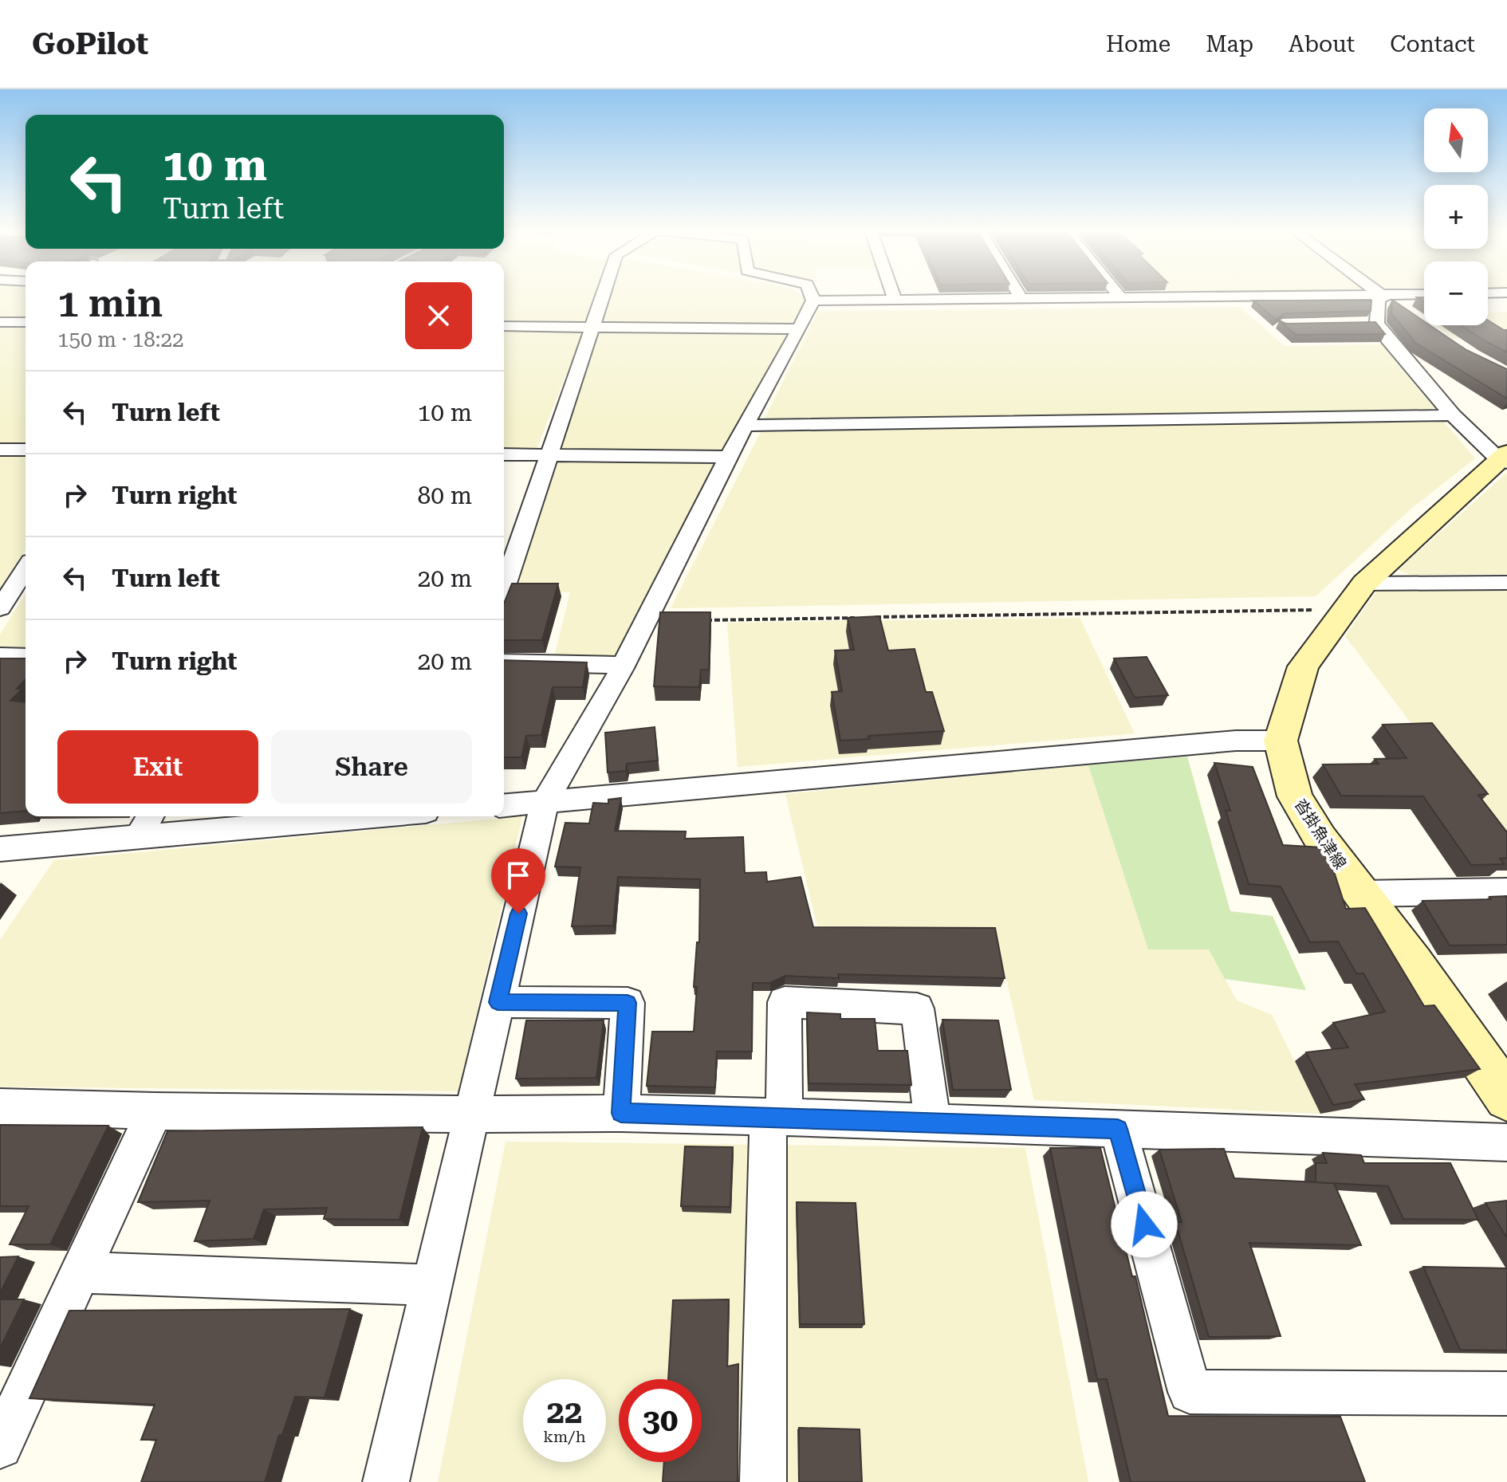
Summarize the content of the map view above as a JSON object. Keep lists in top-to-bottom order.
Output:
{
  "streets": {
    "main road": ["沓掛魚津線"]
  },
  "north": "top",
  "page": {
    "header": "GoPilot",
    "nav": [
      "Home",
      "Map",
      "About",
      "Contact"
    ],
    "map_buttons": ["+", "−"],
    "turn": ["10 m", "Turn left"],
    "heading": ["1 min", "150 m · 18:22"],
    "list": [
      {
        "name": "Turn left",
        "value": "10 m"
      },
      {
        "name": "Turn right",
        "value": "80 m"
      },
      {
        "name": "Turn left",
        "value": "20 m"
      },
      {
        "name": "Turn right",
        "value": "20 m"
      }
    ],
    "buttons": ["Exit", "Share"],
    "speed": "22 km/h",
    "limit": "30"
  }
}
